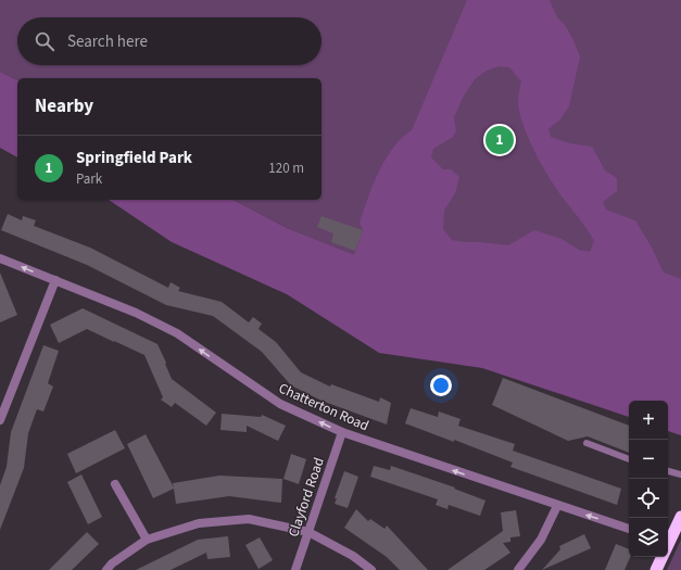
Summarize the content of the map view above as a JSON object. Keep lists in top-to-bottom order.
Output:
{
  "streets": {
    "street": ["Chatterton Road", "Clayford Road"]
  },
  "crossings": [
    ["Chatterton Road", "Clayford Road"]
  ],
  "one_way": ["Chatterton Road"],
  "page": {
    "search": "Search here",
    "heading": "Nearby",
    "pins": "1",
    "list": [
      {
        "mark": "1",
        "name": "Springfield Park",
        "note": "Park",
        "value": "120 m"
      }
    ],
    "map_buttons": ["+", "−"]
  }
}
